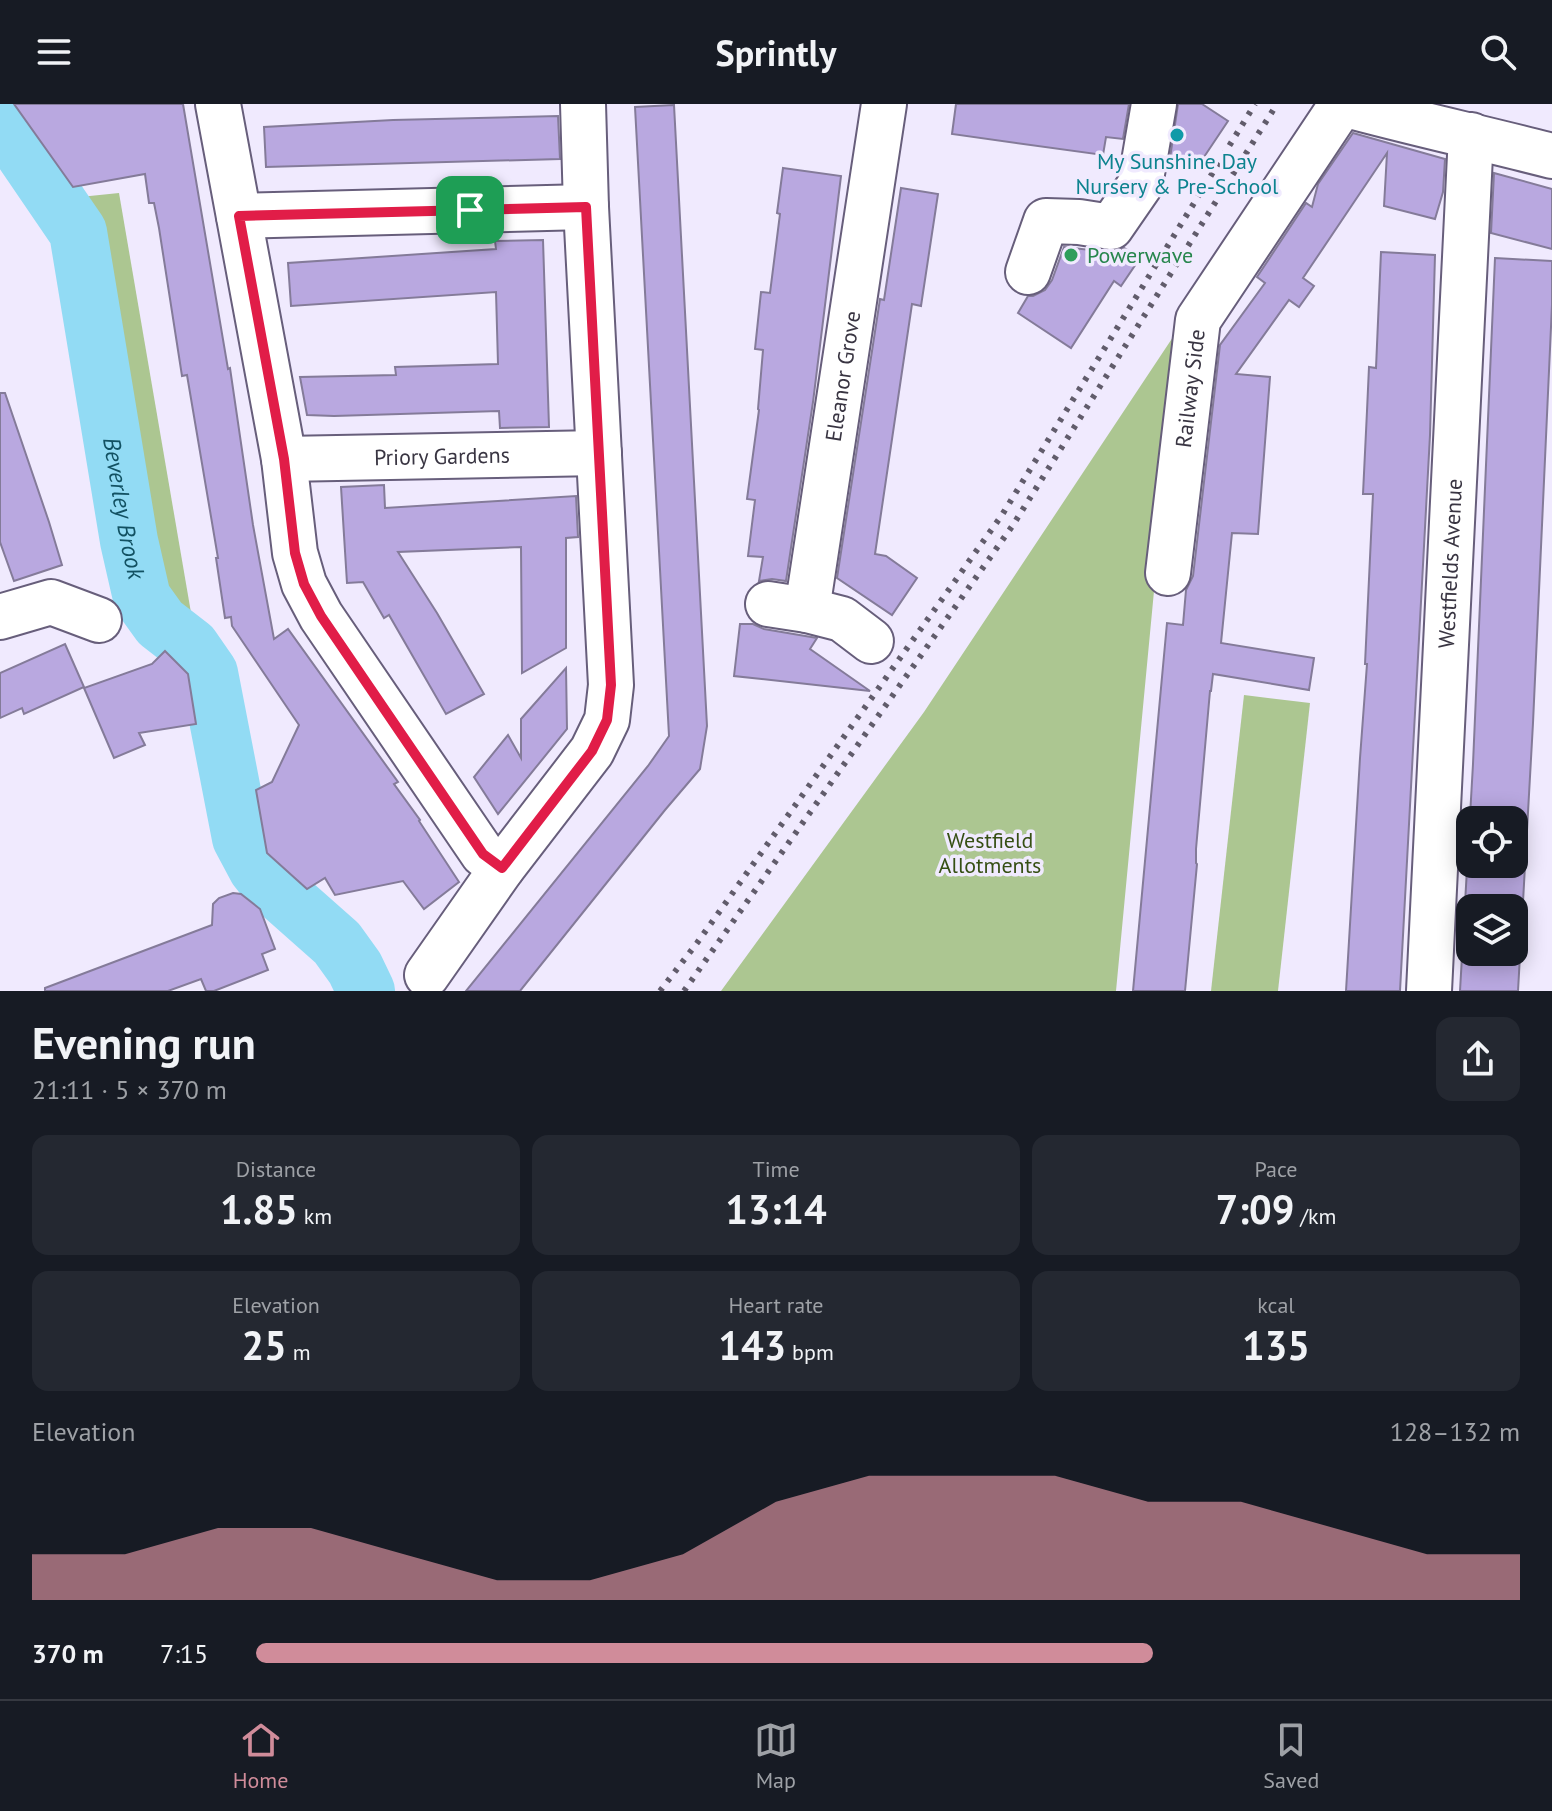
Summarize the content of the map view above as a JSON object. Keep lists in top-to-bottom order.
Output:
{
  "streets": {
    "street": [
      "Eleanor Grove",
      "Railway Side",
      "Priory Gardens",
      "Westfields Avenue"
    ]
  },
  "water": ["Beverley Brook"],
  "parks": ["Westfield Allotments"],
  "places": ["My Sunshine Day Nursery & Pre-School", "Powerwave"],
  "page": {
    "header": "Sprintly",
    "heading": ["Evening run", "21:11 · 5 × 370 m"],
    "stats": [
      ["Distance", "1.85 km"],
      ["Time", "13:14"],
      ["Pace", "7:09 /km"],
      ["Elevation", "25 m"],
      ["Heart rate", "143 bpm"],
      ["kcal", "135"]
    ],
    "chart": ["Elevation", "128–132 m"],
    "list": [
      {
        "name": "370 m",
        "note": "7:15"
      }
    ],
    "tabs": ["Home", "Map", "Saved"]
  }
}
